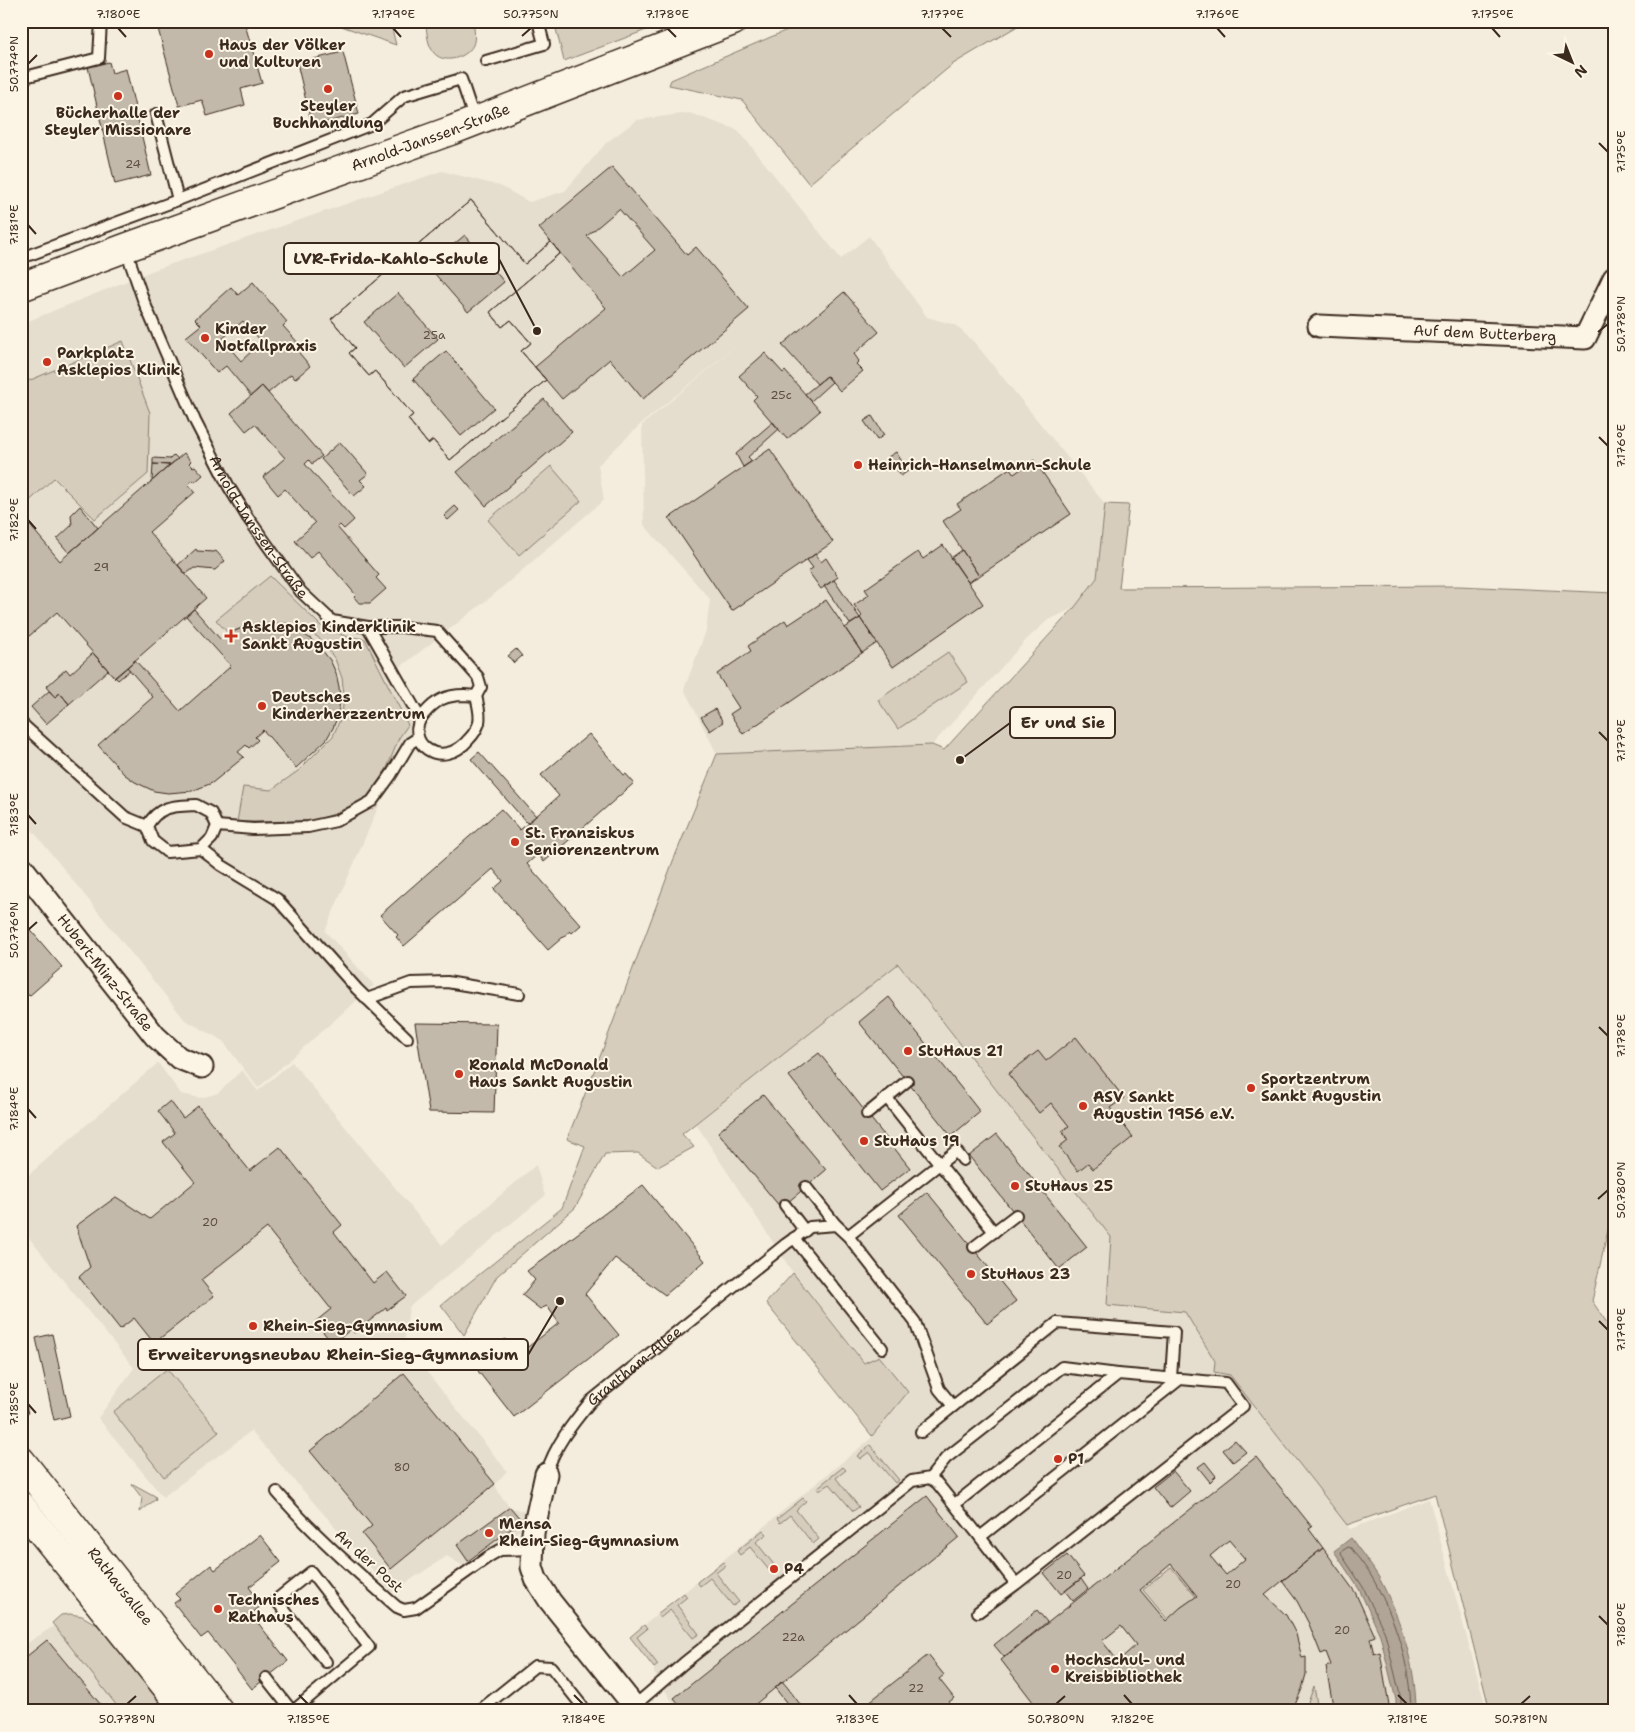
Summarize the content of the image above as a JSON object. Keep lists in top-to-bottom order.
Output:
{
  "streets": {
    "main road": ["Arnold-Janssen-Straße", "Rathausallee"],
    "street": ["Auf dem Butterberg", "Hubert-Minz-Straße", "Grantham-Allee"],
    "lane": ["An der Post"]
  },
  "crossings": [
    ["Grantham-Allee", "An der Post"]
  ],
  "places": {
    "other": [
      "Haus der Völker und Kulturen",
      "Steyler Buchhandlung",
      "Bücherhalle der Steyler Missionare",
      "LVR-Frida-Kahlo-Schule",
      "Kinder Notfallpraxis",
      "Parkplatz Asklepios Klinik",
      "Heinrich-Hanselmann-Schule",
      "Deutsches Kinderherzzentrum",
      "Er und Sie",
      "St. Franziskus Seniorenzentrum",
      "StuHaus 21",
      "Ronald McDonald Haus Sankt Augustin",
      "Sportzentrum Sankt Augustin",
      "ASV Sankt Augustin 1956 e.V.",
      "StuHaus 19",
      "StuHaus 25",
      "StuHaus 23",
      "Erweiterungsneubau Rhein-Sieg-Gymnasium",
      "Rhein-Sieg-Gymnasium",
      "P1",
      "Mensa Rhein-Sieg-Gymnasium",
      "P4",
      "Technisches Rathaus",
      "Hochschul- und Kreisbibliothek"
    ],
    "health": ["Asklepios Kinderklinik Sankt Augustin"]
  },
  "house_numbers": [
    "24",
    "25a",
    "25c",
    "29",
    "20",
    "80",
    "20",
    "20",
    "20",
    "22a",
    "22"
  ],
  "north": "bottom right",
  "coordinates": [
    "7.180°E",
    "7.179°E",
    "50.775°N",
    "7.178°E",
    "7.177°E",
    "7.176°E",
    "7.175°E",
    "50.774°N",
    "7.181°E",
    "50.778°N",
    "7.182°E",
    "7.183°E",
    "50.776°N",
    "7.184°E",
    "50.780°N",
    "7.185°E",
    "50.781°N"
  ]
}
